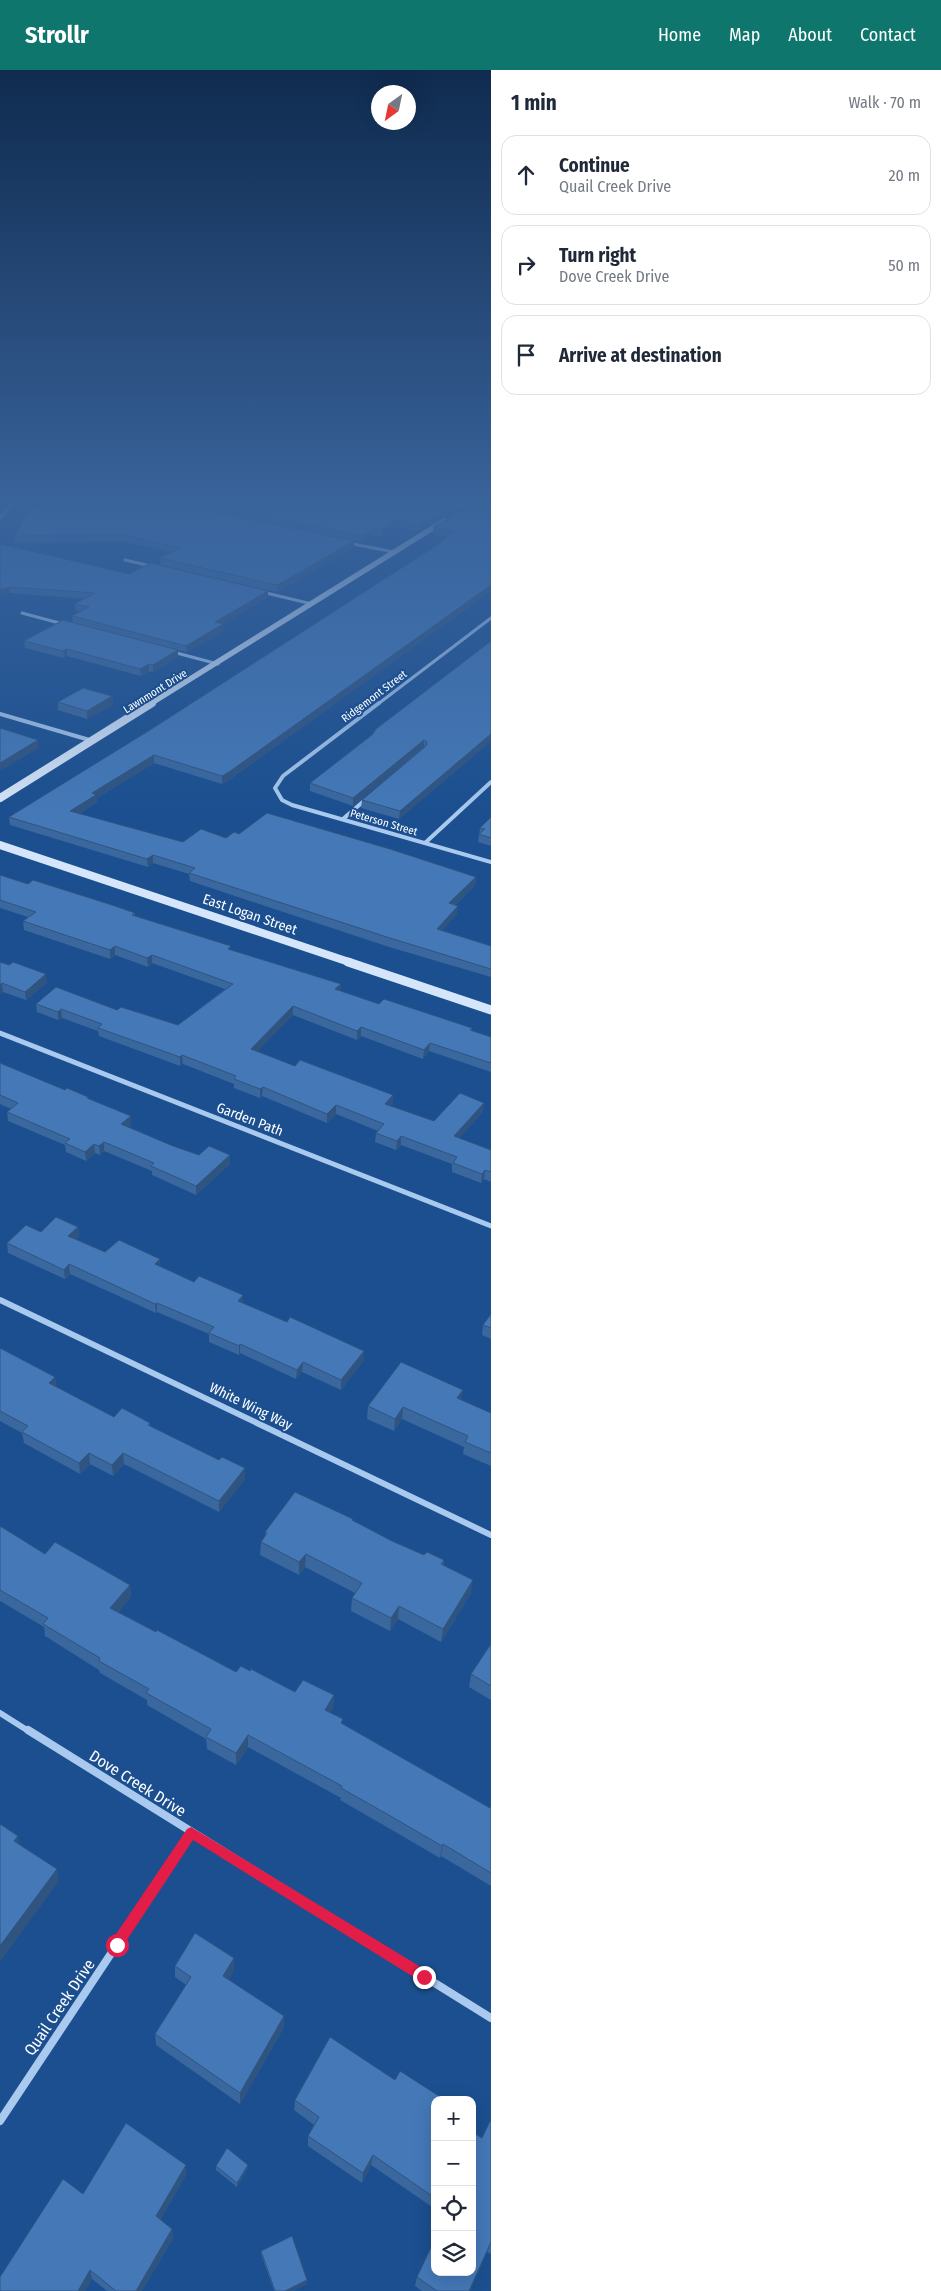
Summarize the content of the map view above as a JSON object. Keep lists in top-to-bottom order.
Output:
{
  "streets": {
    "street": [
      "Lawnmont Drive",
      "Ridgemont Street",
      "Peterson Street",
      "East Logan Street",
      "Garden Path",
      "White Wing Way",
      "Dove Creek Drive",
      "Quail Creek Drive"
    ]
  },
  "crossings": [
    ["Ridgemont Street", "Peterson Street"],
    ["Dove Creek Drive", "Quail Creek Drive"]
  ],
  "north": "bottom left",
  "page": {
    "header": "Strollr",
    "nav": [
      "Home",
      "Map",
      "About",
      "Contact"
    ],
    "heading": ["1 min", "Walk · 70 m"],
    "list": [
      ["Continue", "Quail Creek Drive", "20 m"],
      ["Turn right", "Dove Creek Drive", "50 m"],
      "Arrive at destination"
    ],
    "map_buttons": ["+", "−"]
  }
}
